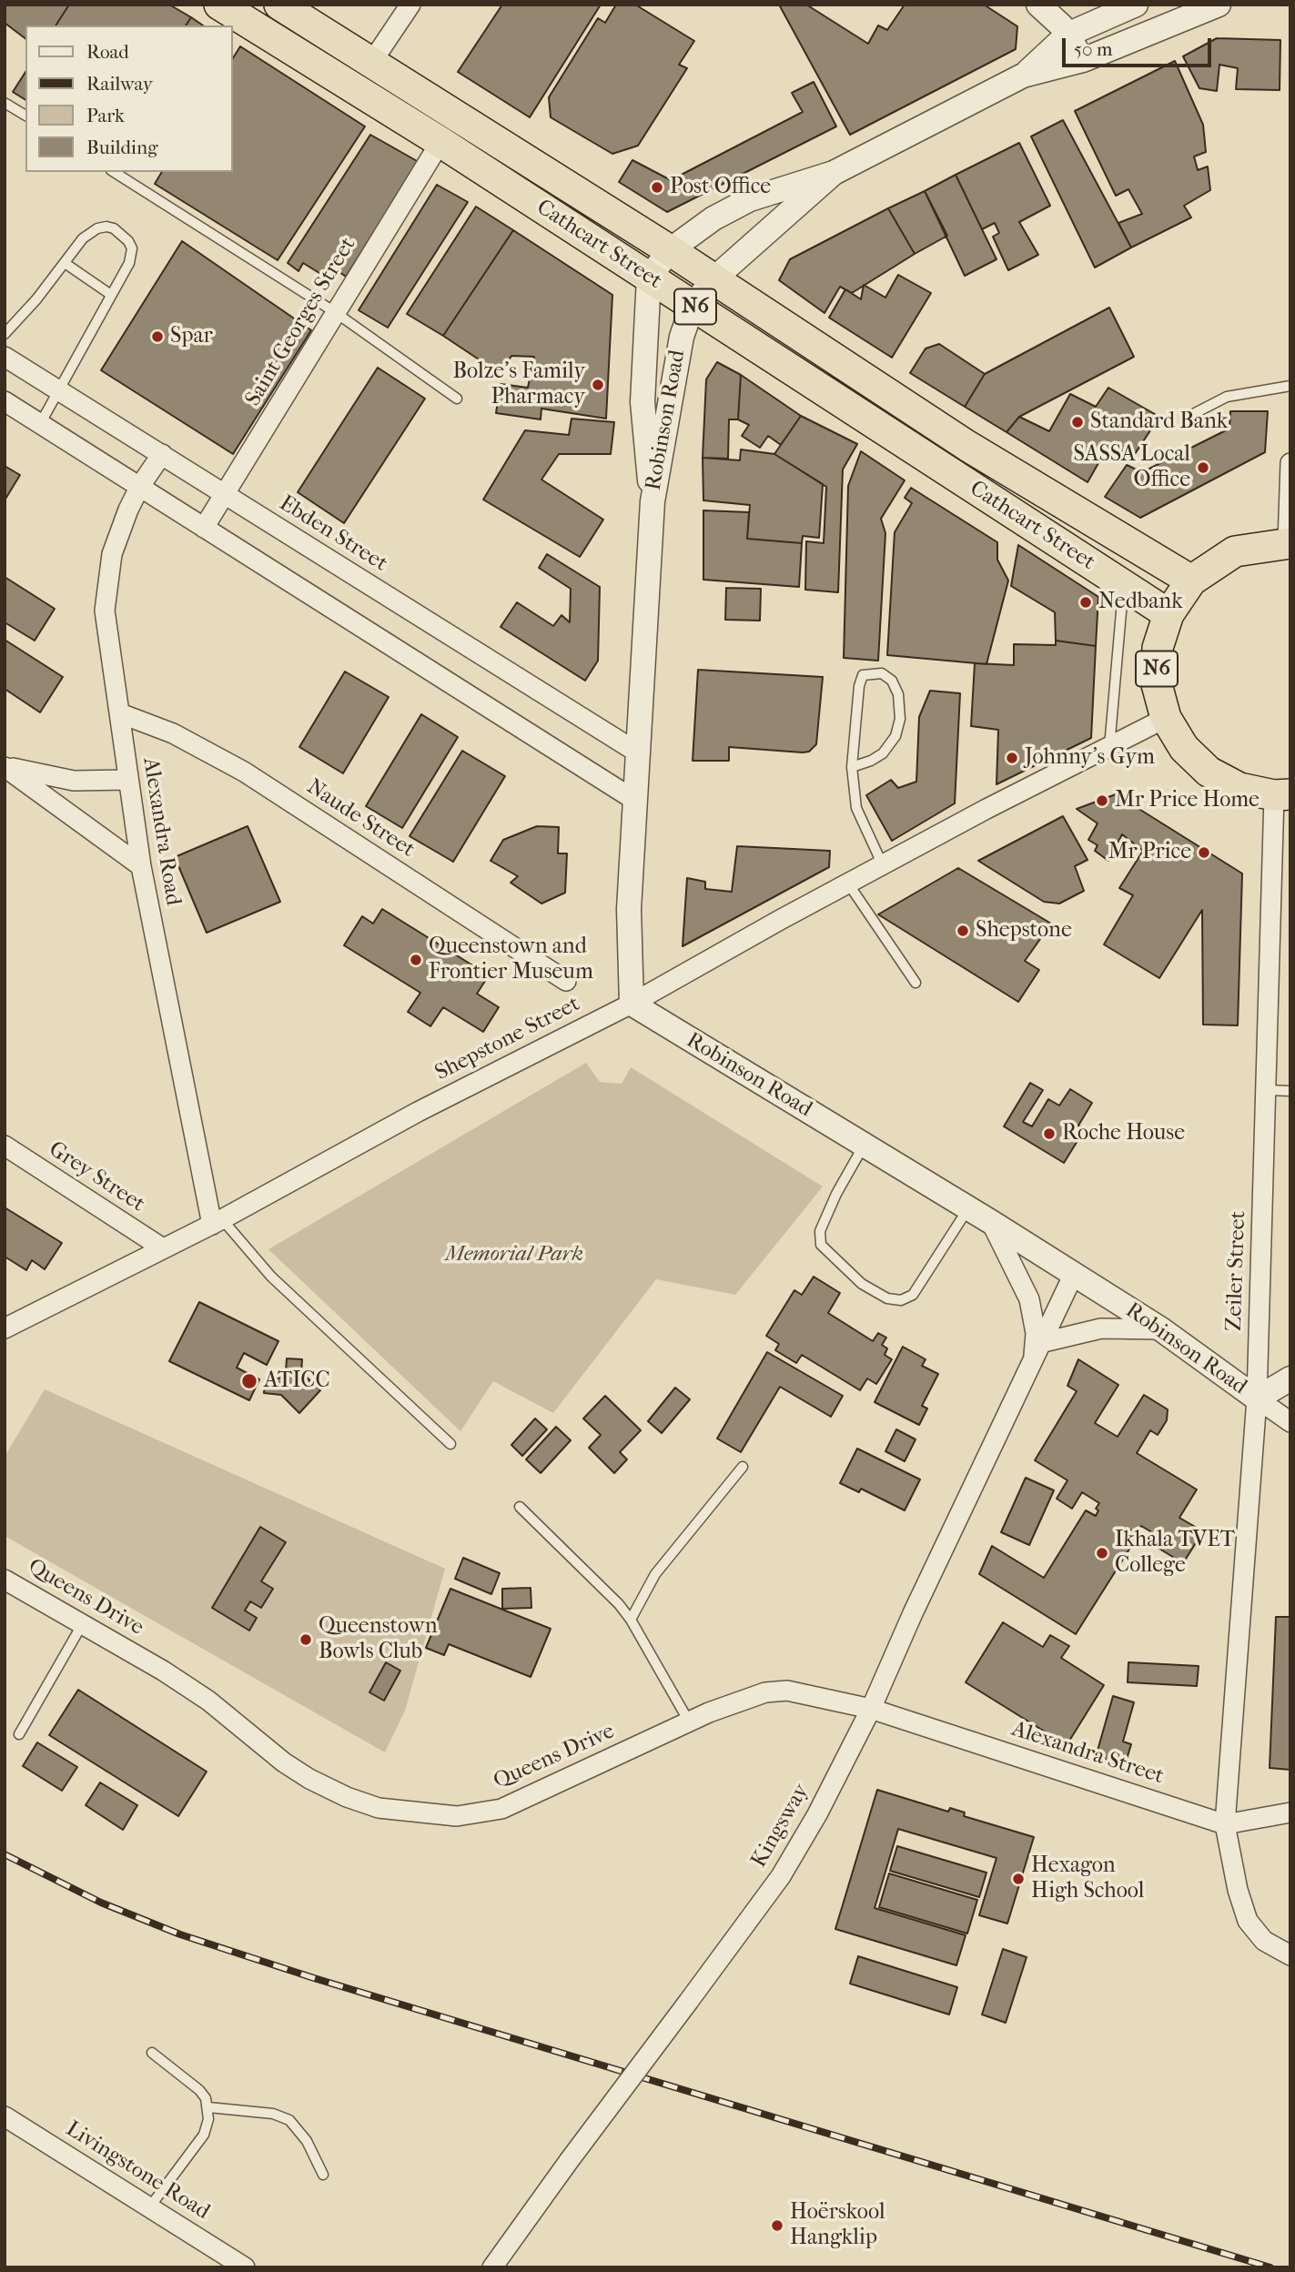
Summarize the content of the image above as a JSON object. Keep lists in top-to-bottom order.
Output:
{
  "streets": {
    "highway": ["Cathcart Street", "N6"],
    "street": [
      "Saint Georges Street",
      "Robinson Road",
      "Ebden Street",
      "Naude Street",
      "Alexandra Road",
      "Shepstone Street",
      "Grey Street",
      "Zeiler Street",
      "Queens Drive",
      "Alexandra Street",
      "Kingsway",
      "Livingstone Road"
    ]
  },
  "crossings": [
    ["Cathcart Street", "N6"],
    ["Cathcart Street", "Saint Georges Street"],
    ["Cathcart Street", "Robinson Road"],
    ["N6", "Shepstone Street"],
    ["N6", "Zeiler Street"],
    ["Saint Georges Street", "Ebden Street"],
    ["Robinson Road", "Ebden Street"],
    ["Robinson Road", "Shepstone Street"],
    ["Robinson Road", "Zeiler Street"],
    ["Robinson Road", "Kingsway"],
    ["Ebden Street", "Alexandra Road"],
    ["Naude Street", "Alexandra Road"],
    ["Alexandra Road", "Shepstone Street"],
    ["Shepstone Street", "Grey Street"],
    ["Zeiler Street", "Alexandra Street"],
    ["Queens Drive", "Alexandra Street"],
    ["Queens Drive", "Kingsway"],
    ["Alexandra Street", "Kingsway"]
  ],
  "parks": ["Memorial Park"],
  "places": [
    "Post Office",
    "Spar",
    "Bolze's Family Pharmacy",
    "Standard Bank",
    "SASSA Local Office",
    "Nedbank",
    "Johnny’s Gym",
    "Mr Price Home",
    "Mr Price",
    "Shepstone",
    "Queenstown and Frontier Museum",
    "Roche House",
    "ATICC",
    "Ikhala TVET College",
    "Queenstown Bowls Club",
    "Hexagon High School",
    "Hoërskool Hangklip"
  ],
  "legend": [
    "Road",
    "Railway",
    "Park",
    "Building"
  ],
  "scale_bar": "50 m"
}
